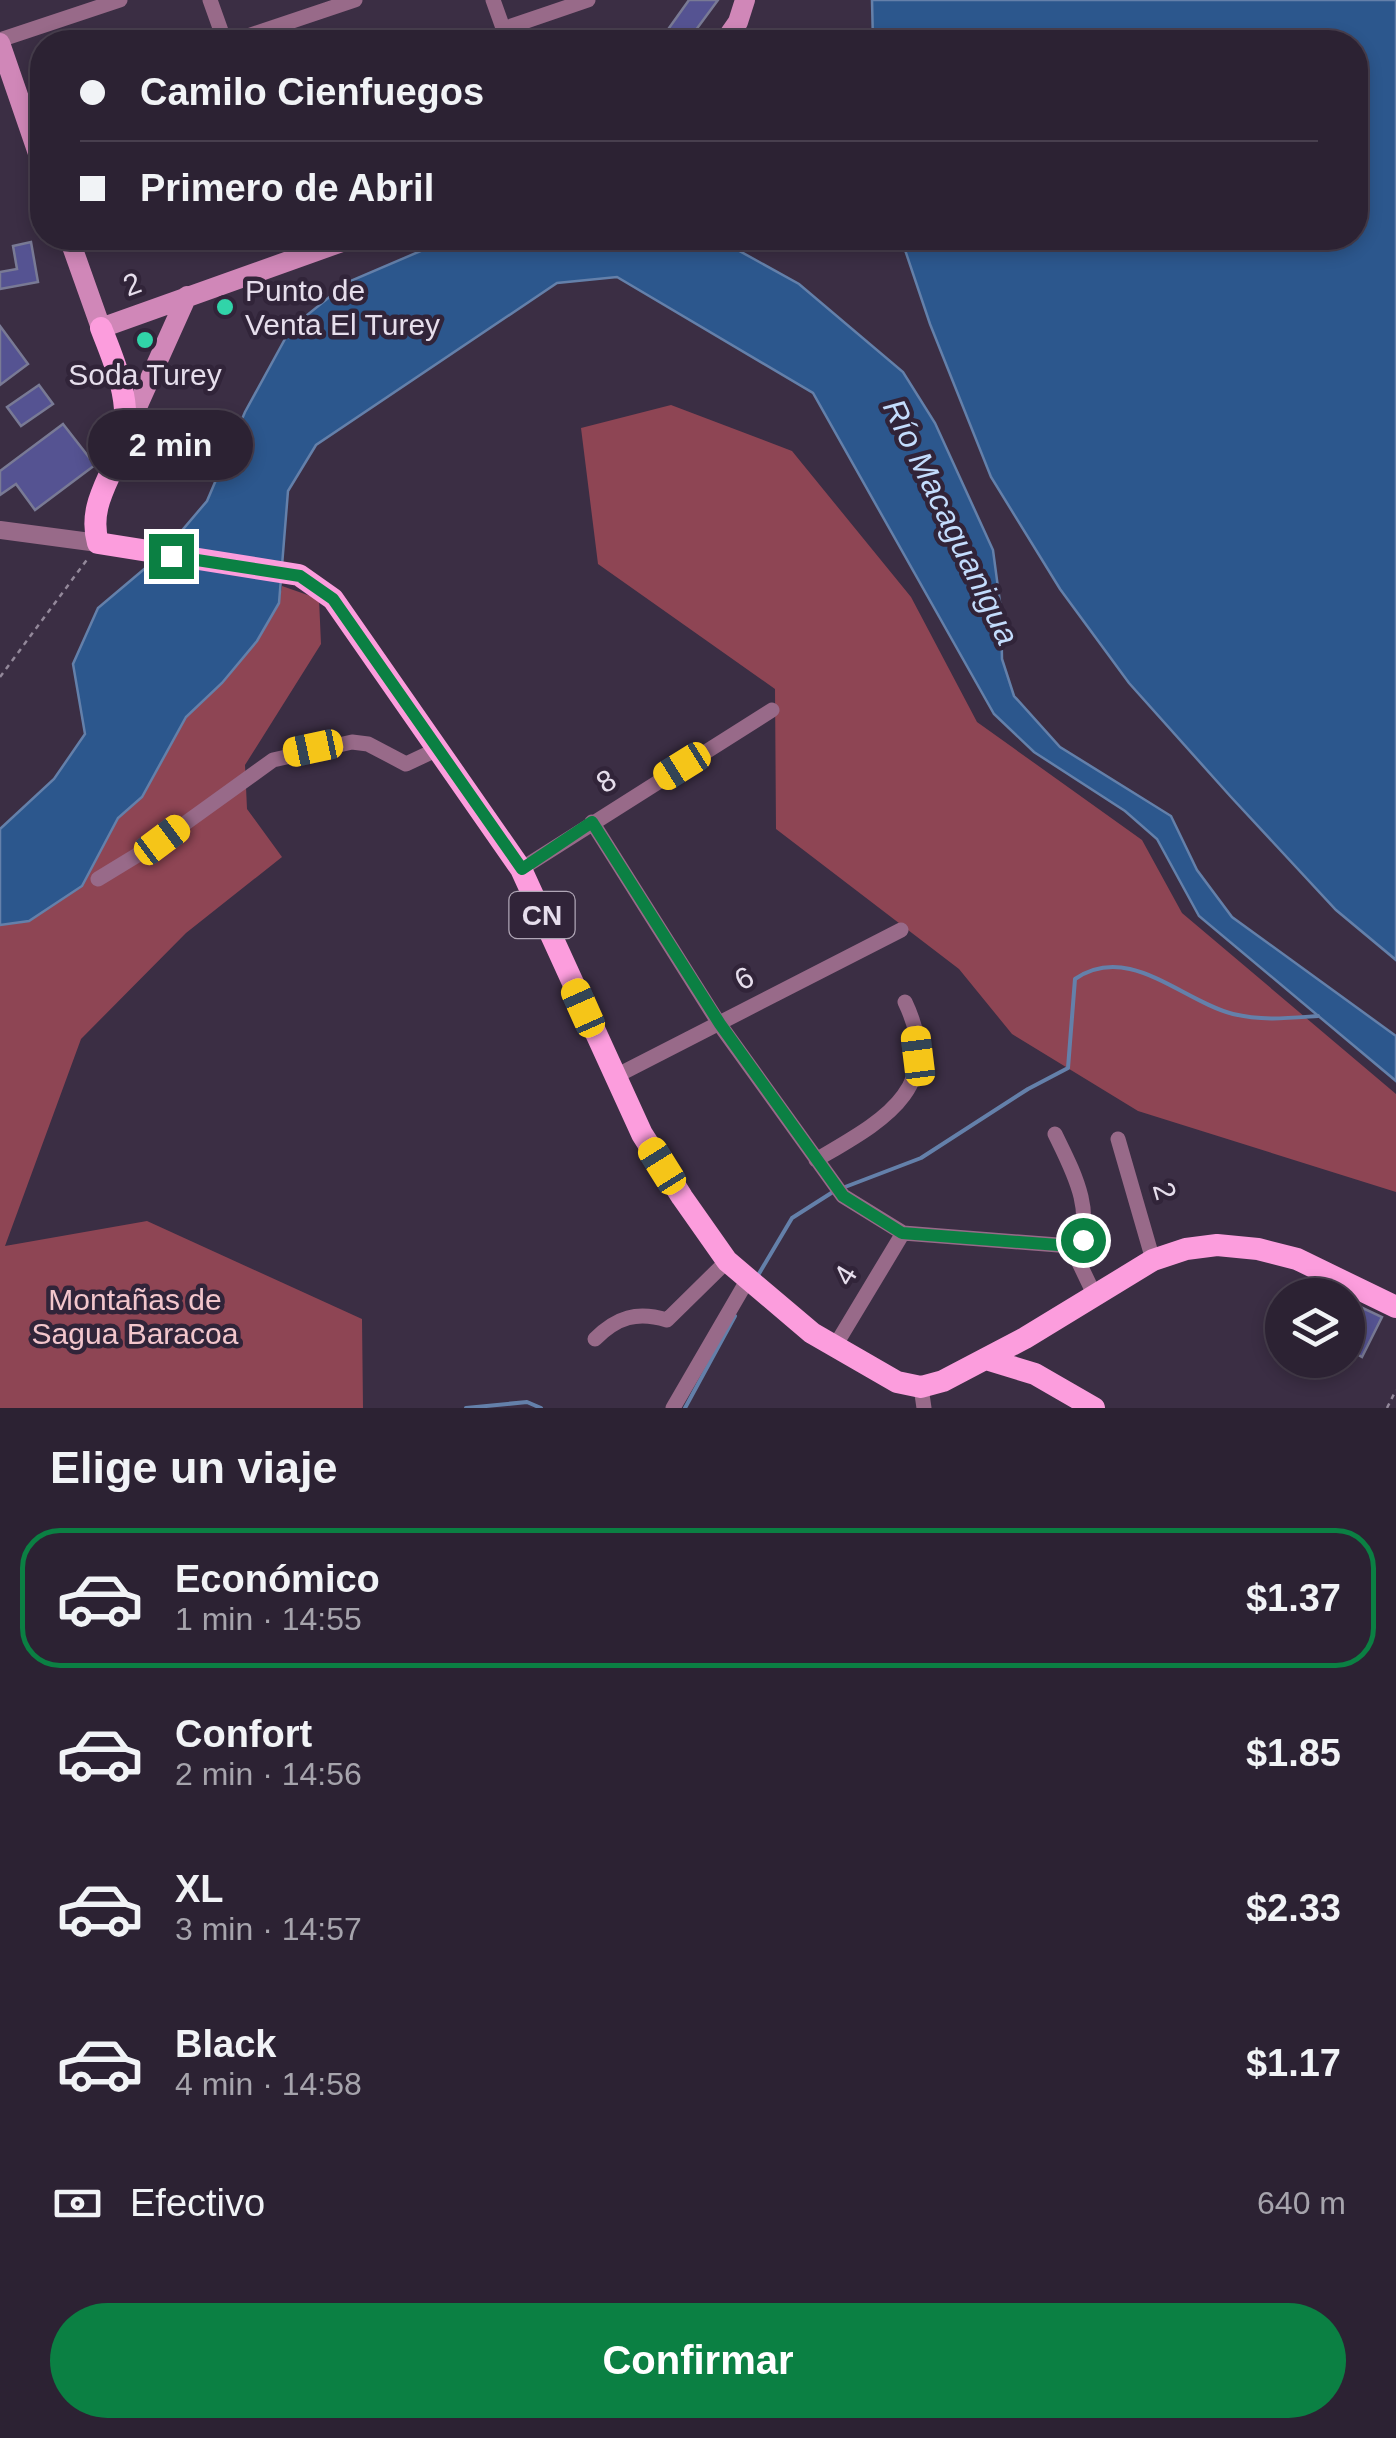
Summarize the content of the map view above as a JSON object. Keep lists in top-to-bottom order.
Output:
{
  "streets": {
    "main road": ["2", "CN"],
    "street": ["8", "6", "4"]
  },
  "crossings": [
    ["2", "CN"],
    ["8", "CN"],
    ["CN", "6"],
    ["CN", "4"]
  ],
  "water": ["Río Macaguanigua"],
  "parks": ["Montañas de Sagua Baracoa"],
  "places": ["Punto de Venta El Turey", "Soda Turey"],
  "page": {
    "banner": ["Camilo Cienfuegos", "Primero de Abril"],
    "bubble": "2 min",
    "heading": "Elige un viaje",
    "list": [
      {
        "name": "Económico",
        "note": "1 min · 14:55",
        "value": "$1.37"
      },
      {
        "name": "Confort",
        "note": "2 min · 14:56",
        "value": "$1.85"
      },
      {
        "name": "XL",
        "note": "3 min · 14:57",
        "value": "$2.33"
      },
      {
        "name": "Black",
        "note": "4 min · 14:58",
        "value": "$1.17"
      }
    ],
    "pay": ["Efectivo", "640 m"],
    "buttons": "Confirmar"
  }
}
